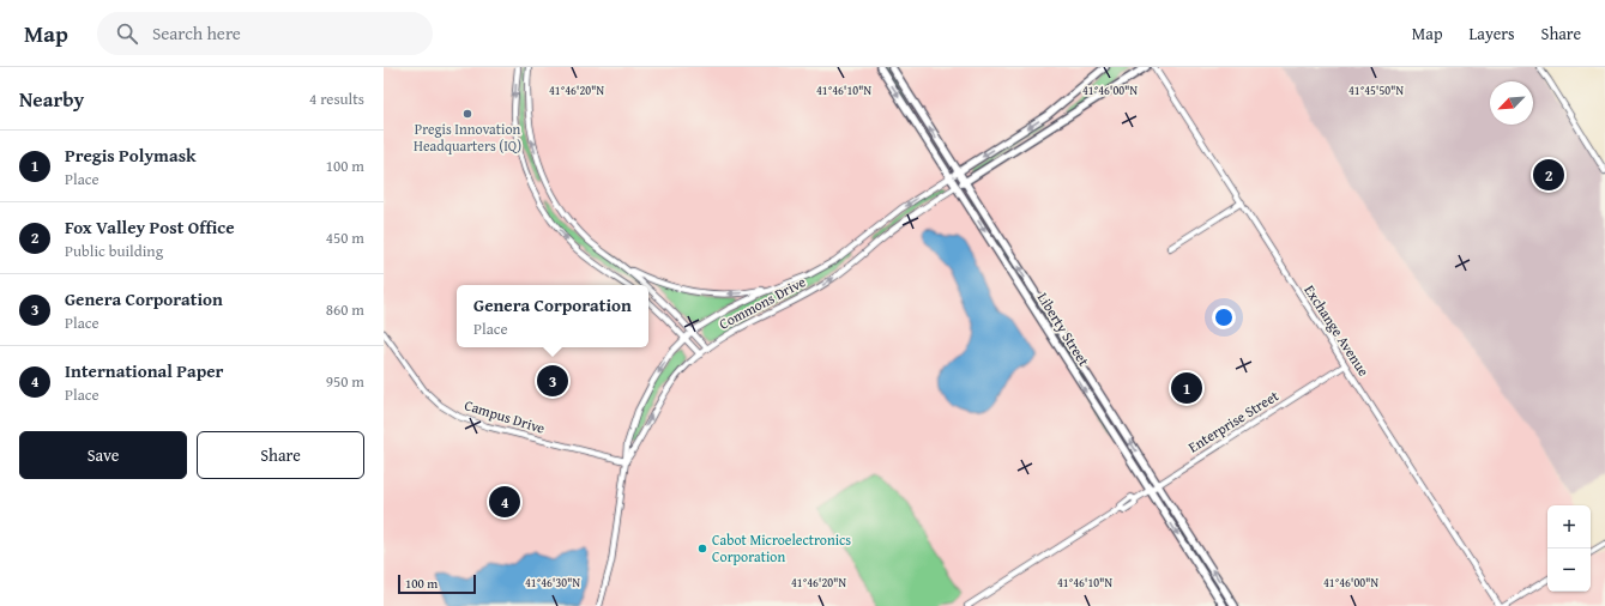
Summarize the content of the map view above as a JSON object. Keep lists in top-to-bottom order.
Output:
{
  "streets": {
    "street": [
      "Commons Drive",
      "Liberty Street",
      "Exchange Avenue",
      "Campus Drive",
      "Enterprise Street"
    ]
  },
  "crossings": [
    ["Commons Drive", "Liberty Street"],
    ["Commons Drive", "Campus Drive"],
    ["Liberty Street", "Enterprise Street"],
    ["Exchange Avenue", "Enterprise Street"]
  ],
  "places": ["Pregis Innovation Headquarters (IQ)", "Cabot Microelectronics Corporation"],
  "scale_bar": "100 m",
  "north": "bottom left",
  "page": {
    "header": "Map",
    "search": "Search here",
    "nav": ["Map", "Layers", "Share"],
    "heading": ["Nearby", "4 results"],
    "list": [
      {
        "mark": "1",
        "name": "Pregis Polymask",
        "note": "Place",
        "value": "100 m"
      },
      {
        "mark": "2",
        "name": "Fox Valley Post Office",
        "note": "Public building",
        "value": "450 m"
      },
      {
        "mark": "3",
        "name": "Genera Corporation",
        "note": "Place",
        "value": "860 m"
      },
      {
        "mark": "4",
        "name": "International Paper",
        "note": "Place",
        "value": "950 m"
      }
    ],
    "pins": [
      "2",
      "3",
      "1",
      "4"
    ],
    "popup": ["Genera Corporation", "Place"],
    "buttons": ["Save", "Share"],
    "map_buttons": ["+", "−"],
    "scale": "100 m"
  },
  "coordinates": [
    "41°46'10\"N",
    "41°46'20\"N",
    "41°46'00\"N",
    "41°45'50\"N",
    "41°46'30\"N"
  ]
}
